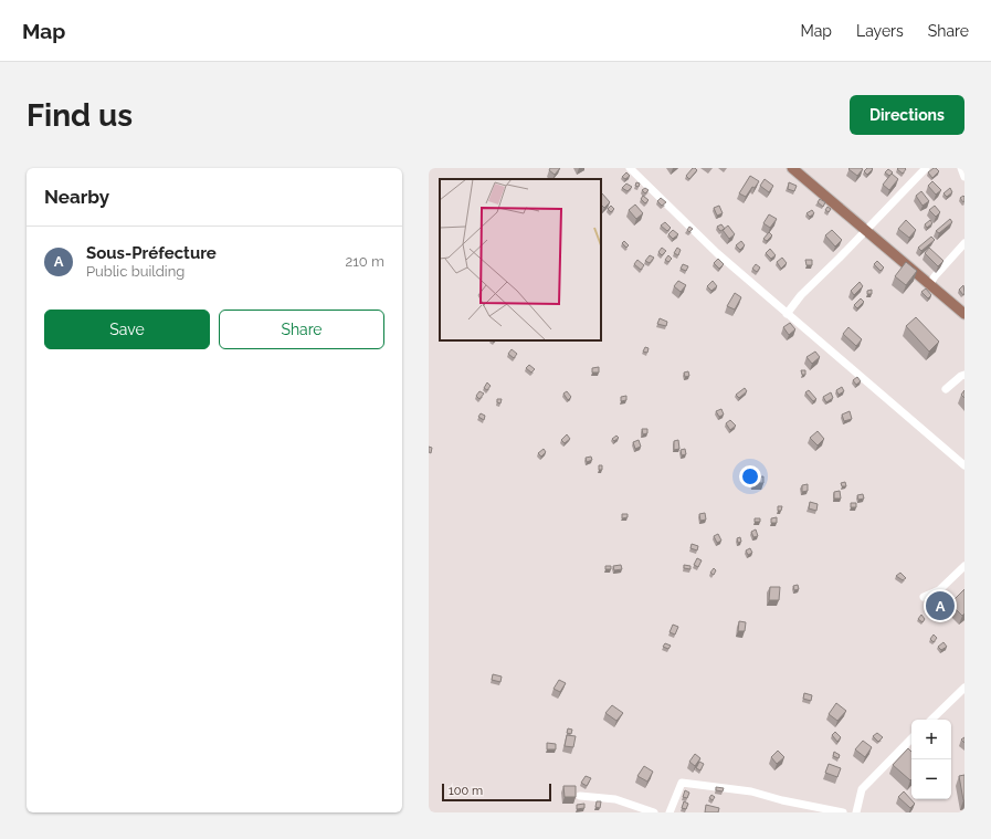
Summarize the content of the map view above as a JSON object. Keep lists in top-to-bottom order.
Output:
{
  "scale_bar": "100 m",
  "page": {
    "header": "Map",
    "nav": ["Map", "Layers", "Share"],
    "buttons": [
      "Directions",
      ["Save", "Share"]
    ],
    "title": "Find us",
    "heading": "Nearby",
    "list": [
      {
        "mark": "A",
        "name": "Sous-Préfecture",
        "note": "Public building",
        "value": "210 m"
      }
    ],
    "pins": "A",
    "map_buttons": ["+", "−"],
    "scale": "100 m"
  }
}
